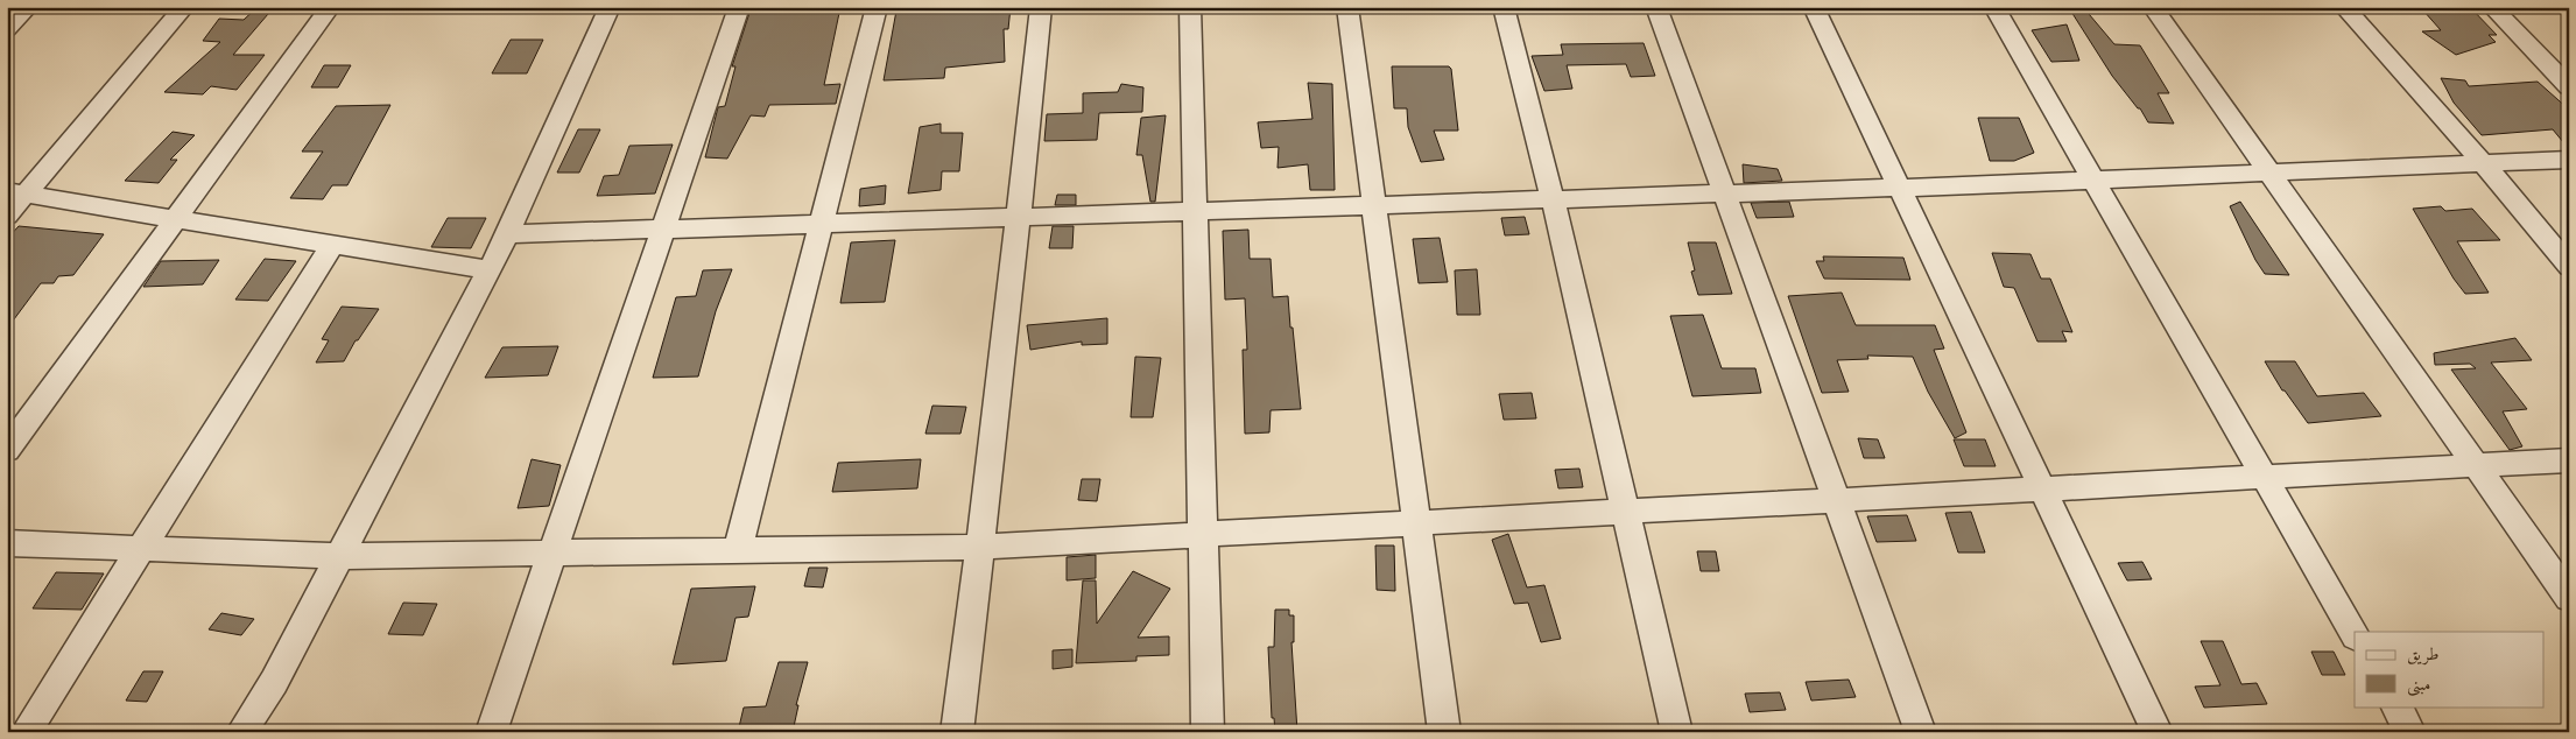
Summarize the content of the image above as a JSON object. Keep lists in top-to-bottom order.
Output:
{
  "legend": ["طريق", "مبنى"]
}
